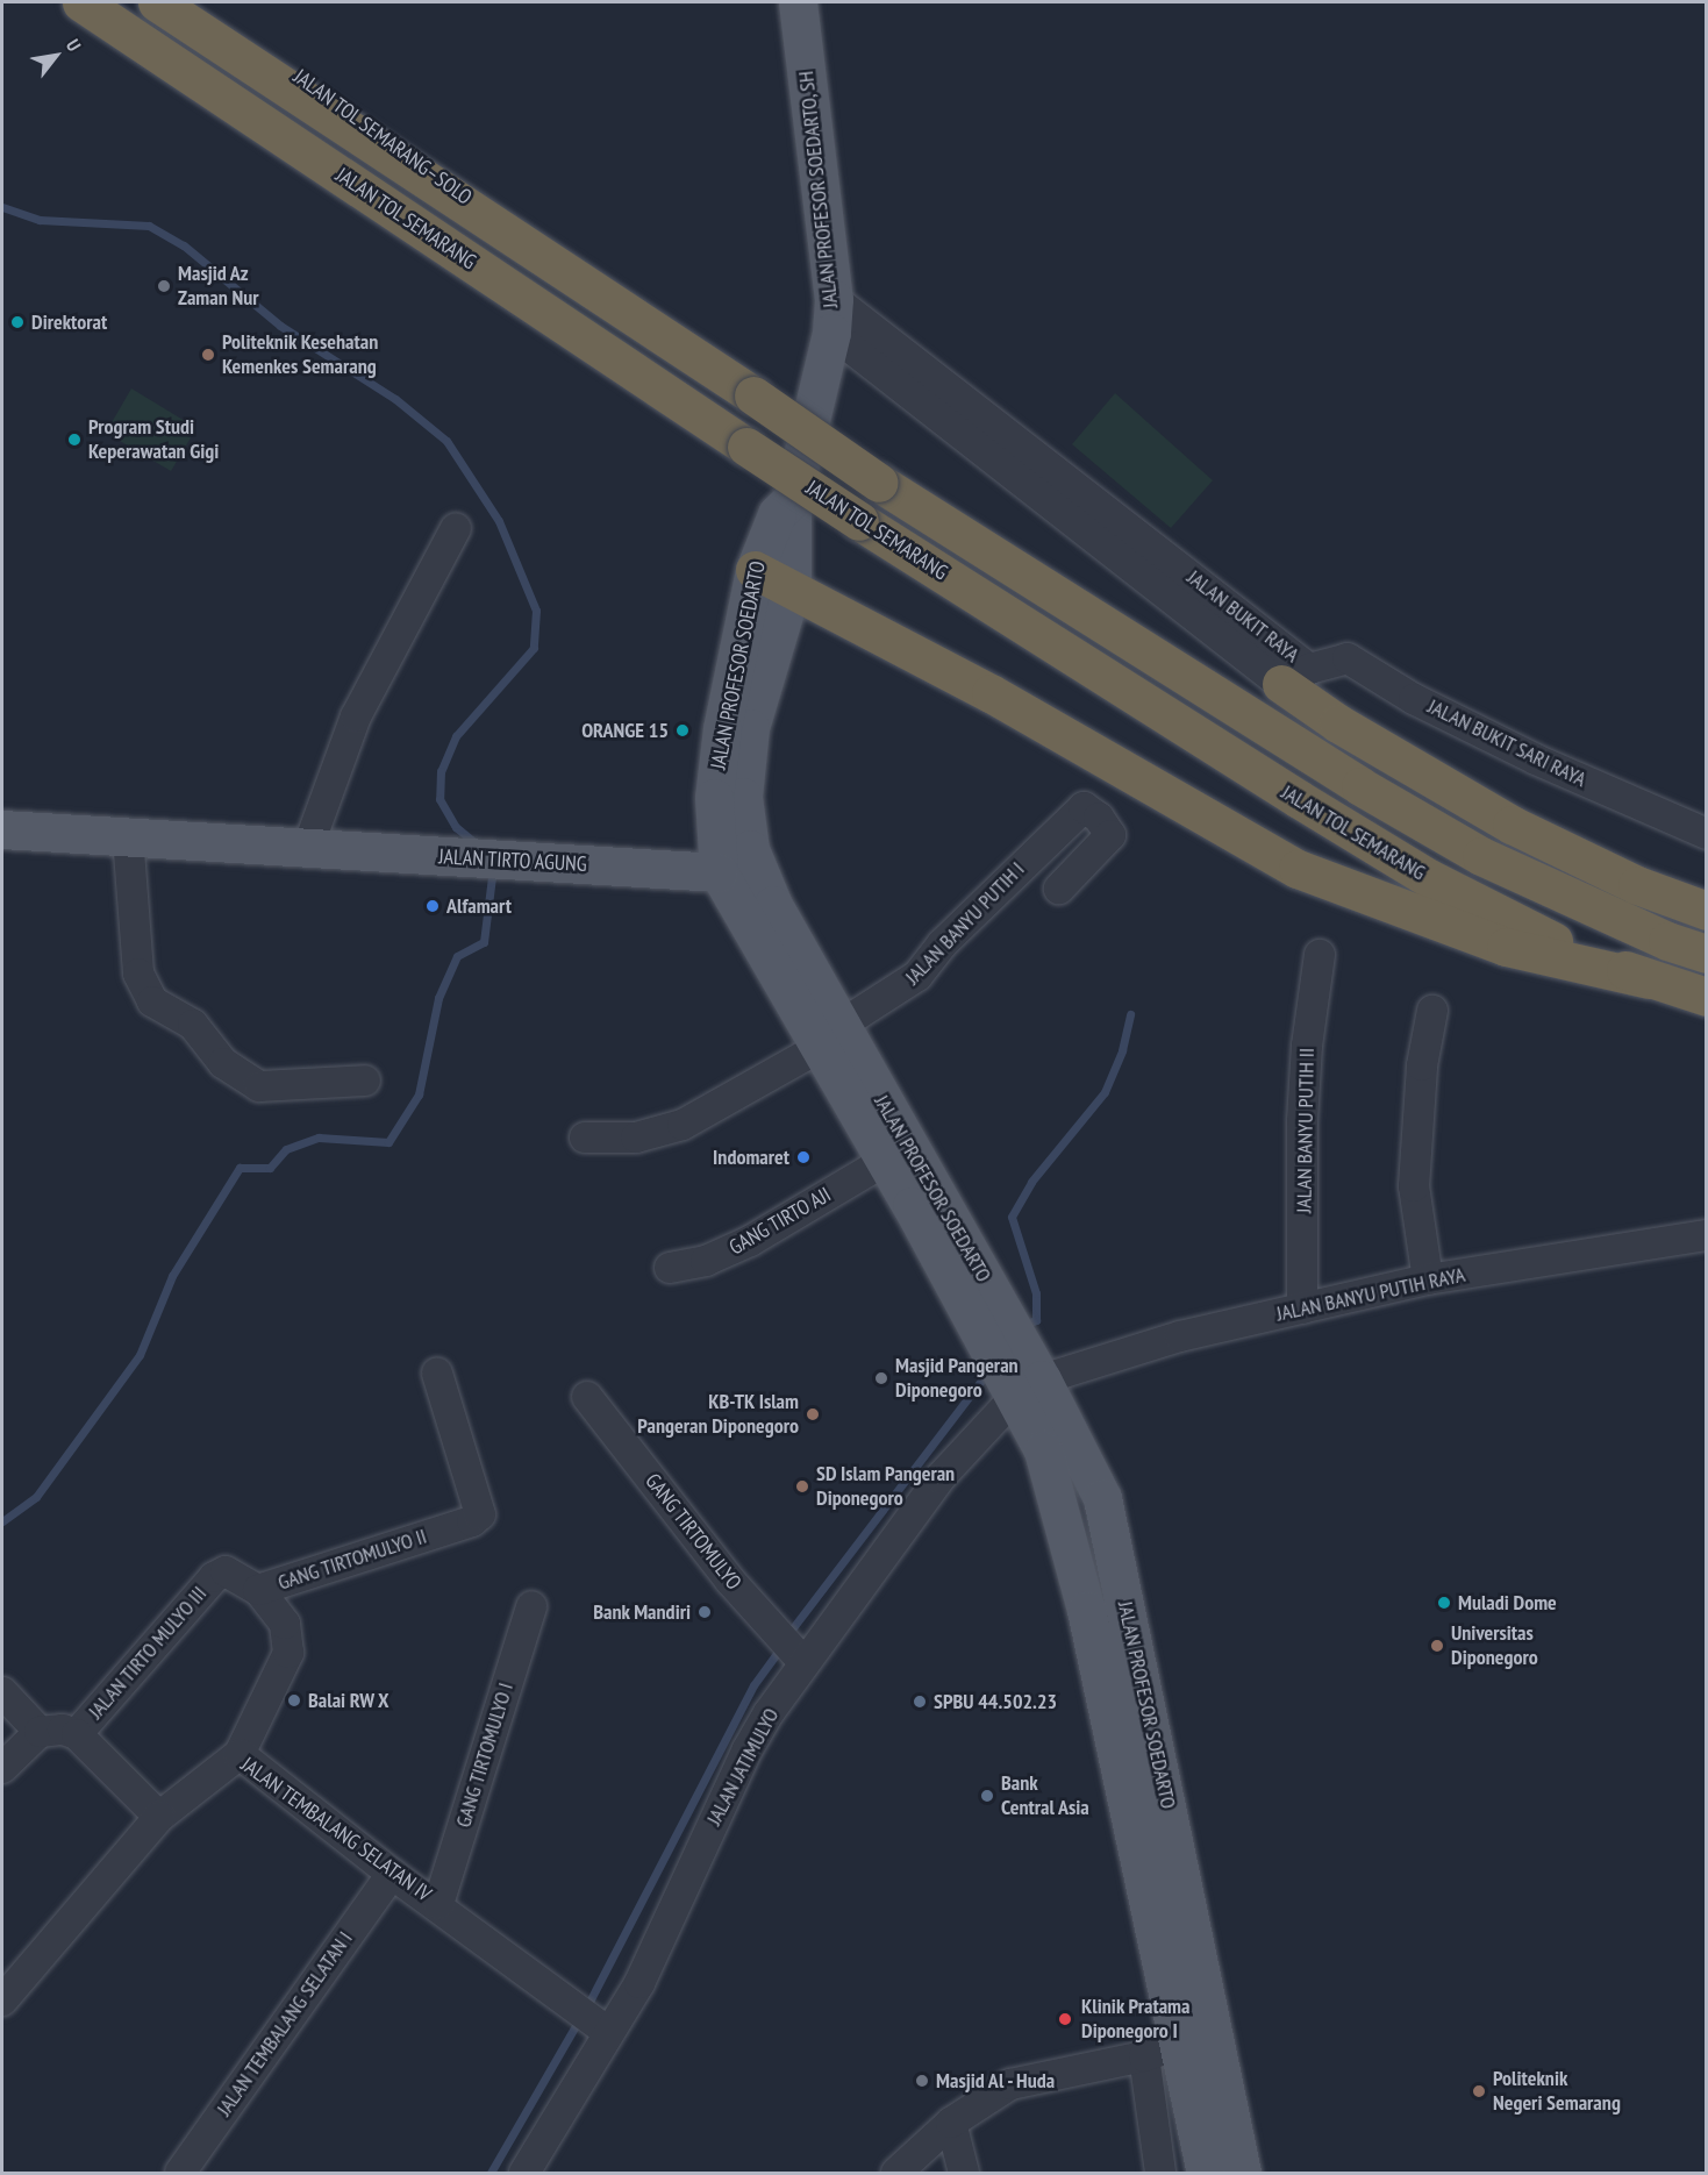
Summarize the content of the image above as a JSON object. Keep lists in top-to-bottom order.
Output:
{
  "streets": {
    "highway": ["JALAN TOL SEMARANG–SOLO", "JALAN TOL SEMARANG"],
    "main road": ["JALAN PROFESOR SOEDARTO, SH", "JALAN PROFESOR SOEDARTO", "JALAN TIRTO AGUNG"],
    "street": [
      "JALAN BUKIT RAYA",
      "JALAN BUKIT SARI RAYA",
      "JALAN BANYU PUTIH I",
      "JALAN BANYU PUTIH II",
      "GANG TIRTO AJI",
      "JALAN BANYU PUTIH RAYA",
      "GANG TIRTOMULYO",
      "GANG TIRTOMULYO II",
      "JALAN TIRTO MULYO III",
      "GANG TIRTOMULYO I",
      "JALAN JATIMULYO",
      "JALAN TEMBALANG SELATAN IV",
      "JALAN TEMBALANG SELATAN I"
    ]
  },
  "crossings": [
    ["JALAN TOL SEMARANG–SOLO", "JALAN TOL SEMARANG"],
    ["JALAN PROFESOR SOEDARTO, SH", "JALAN BUKIT RAYA"],
    ["JALAN PROFESOR SOEDARTO, SH", "JALAN PROFESOR SOEDARTO"],
    ["JALAN BUKIT RAYA", "JALAN BUKIT SARI RAYA"],
    ["JALAN PROFESOR SOEDARTO", "JALAN TIRTO AGUNG"],
    ["JALAN PROFESOR SOEDARTO", "JALAN BANYU PUTIH I"],
    ["JALAN PROFESOR SOEDARTO", "GANG TIRTO AJI"],
    ["JALAN PROFESOR SOEDARTO", "JALAN BANYU PUTIH RAYA"],
    ["JALAN PROFESOR SOEDARTO", "JALAN JATIMULYO"],
    ["JALAN BANYU PUTIH II", "JALAN BANYU PUTIH RAYA"],
    ["JALAN BANYU PUTIH RAYA", "JALAN JATIMULYO"],
    ["GANG TIRTOMULYO", "JALAN JATIMULYO"],
    ["GANG TIRTOMULYO II", "JALAN TIRTO MULYO III"],
    ["GANG TIRTOMULYO II", "JALAN TEMBALANG SELATAN IV"],
    ["GANG TIRTOMULYO I", "JALAN TEMBALANG SELATAN IV"],
    ["JALAN JATIMULYO", "JALAN TEMBALANG SELATAN IV"],
    ["JALAN TEMBALANG SELATAN IV", "JALAN TEMBALANG SELATAN I"]
  ],
  "places": [
    "Masjid Az Zaman Nur",
    "Direktorat",
    "Politeknik Kesehatan Kemenkes Semarang",
    "Program Studi Keperawatan Gigi",
    "ORANGE 15",
    "Alfamart",
    "Indomaret",
    "Masjid Pangeran Diponegoro",
    "KB-TK Islam Pangeran Diponegoro",
    "SD Islam Pangeran Diponegoro",
    "Muladi Dome",
    "Bank Mandiri",
    "Universitas Diponegoro",
    "Balai RW X",
    "SPBU 44.502.23",
    "Bank Central Asia",
    "Klinik Pratama Diponegoro I",
    "Masjid Al - Huda",
    "Politeknik Negeri Semarang"
  ],
  "north": "top right"
}
